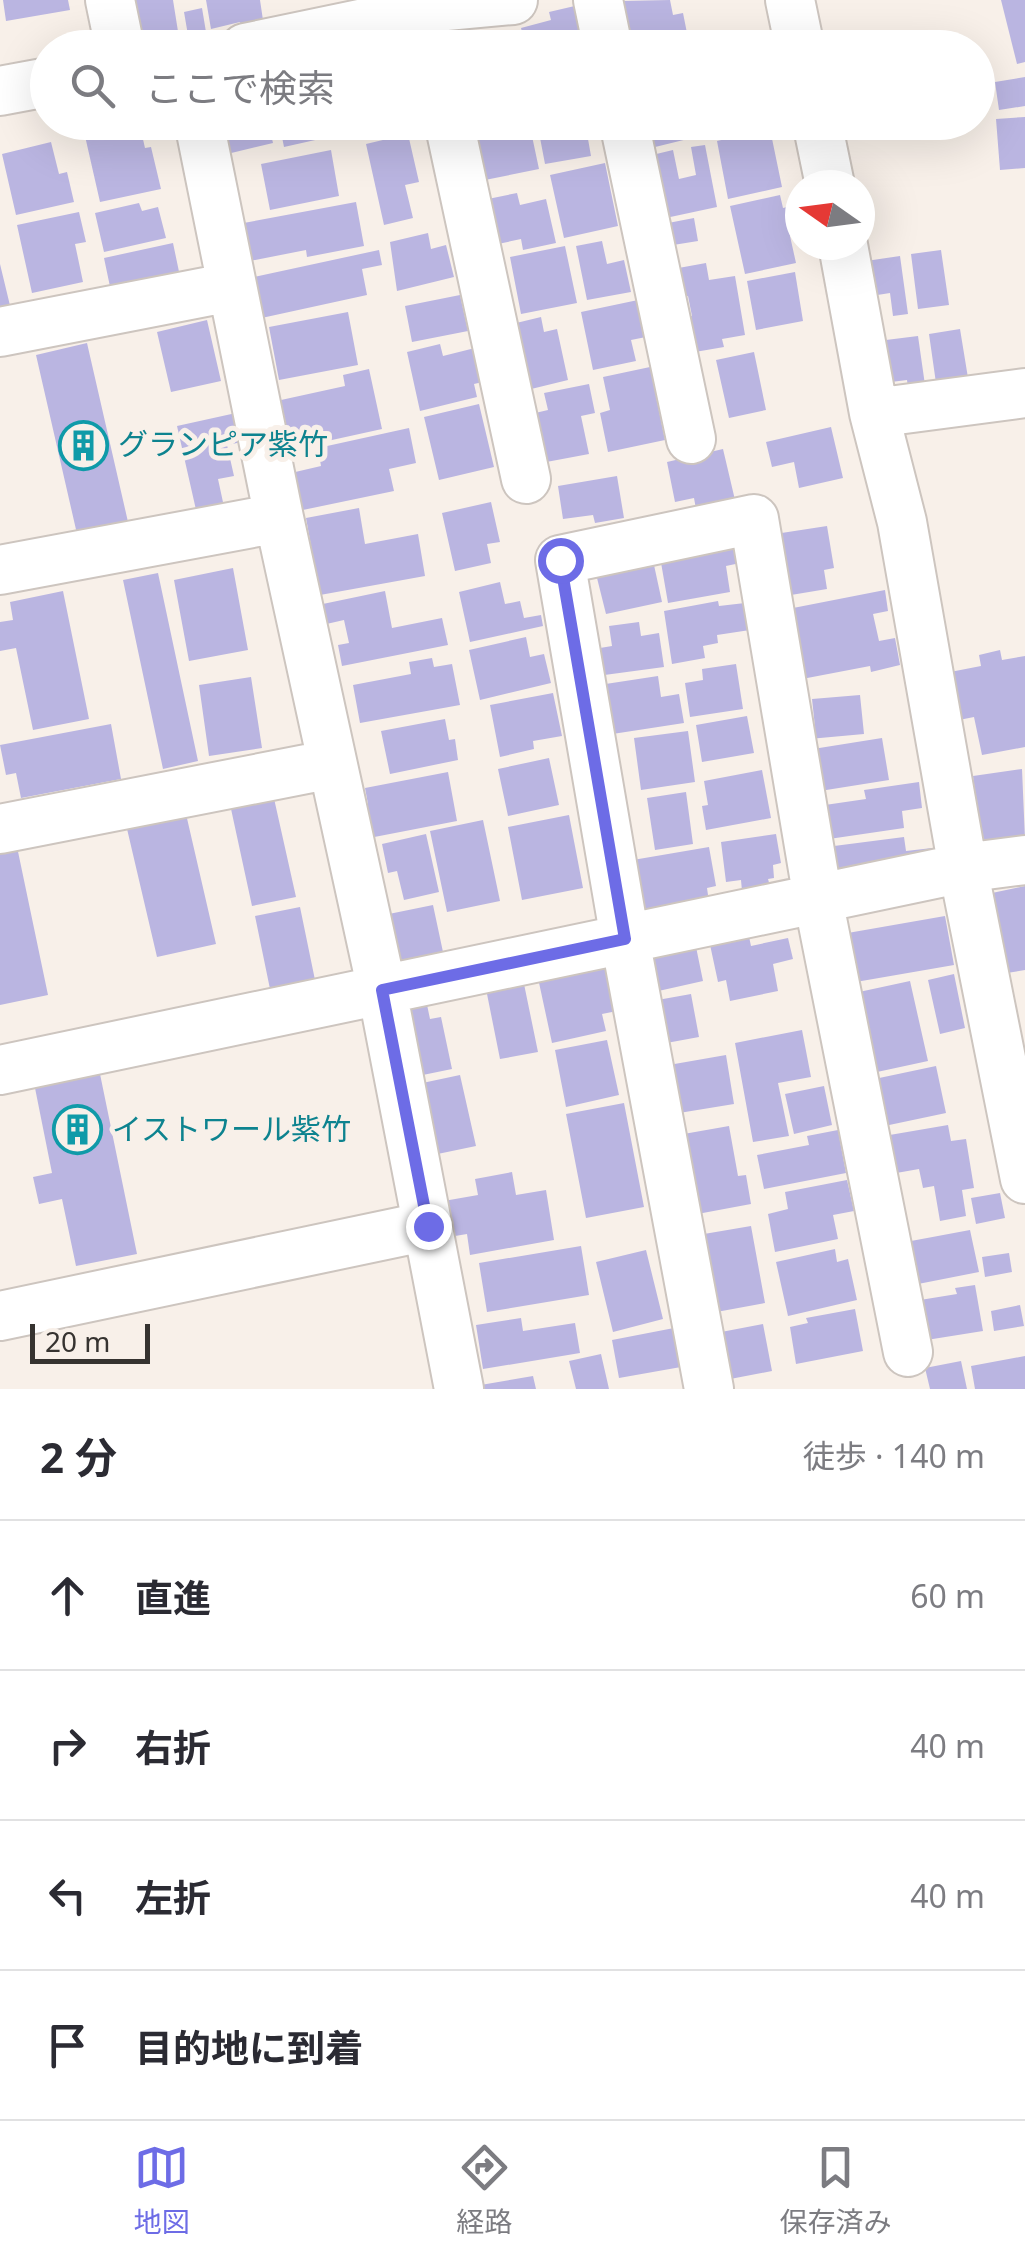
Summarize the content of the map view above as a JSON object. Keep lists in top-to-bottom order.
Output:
{
  "places": {
    "building": ["グランピア紫竹", "イストワール紫竹"]
  },
  "scale_bar": "20 m",
  "north": "left",
  "page": {
    "search": "ここで検索",
    "scale": "20 m",
    "heading": ["2 分", "徒歩 · 140 m"],
    "list": [
      ["直進", "60 m"],
      ["右折", "40 m"],
      ["左折", "40 m"],
      "目的地に到着"
    ],
    "nav": ["地図", "経路", "保存済み"]
  }
}
